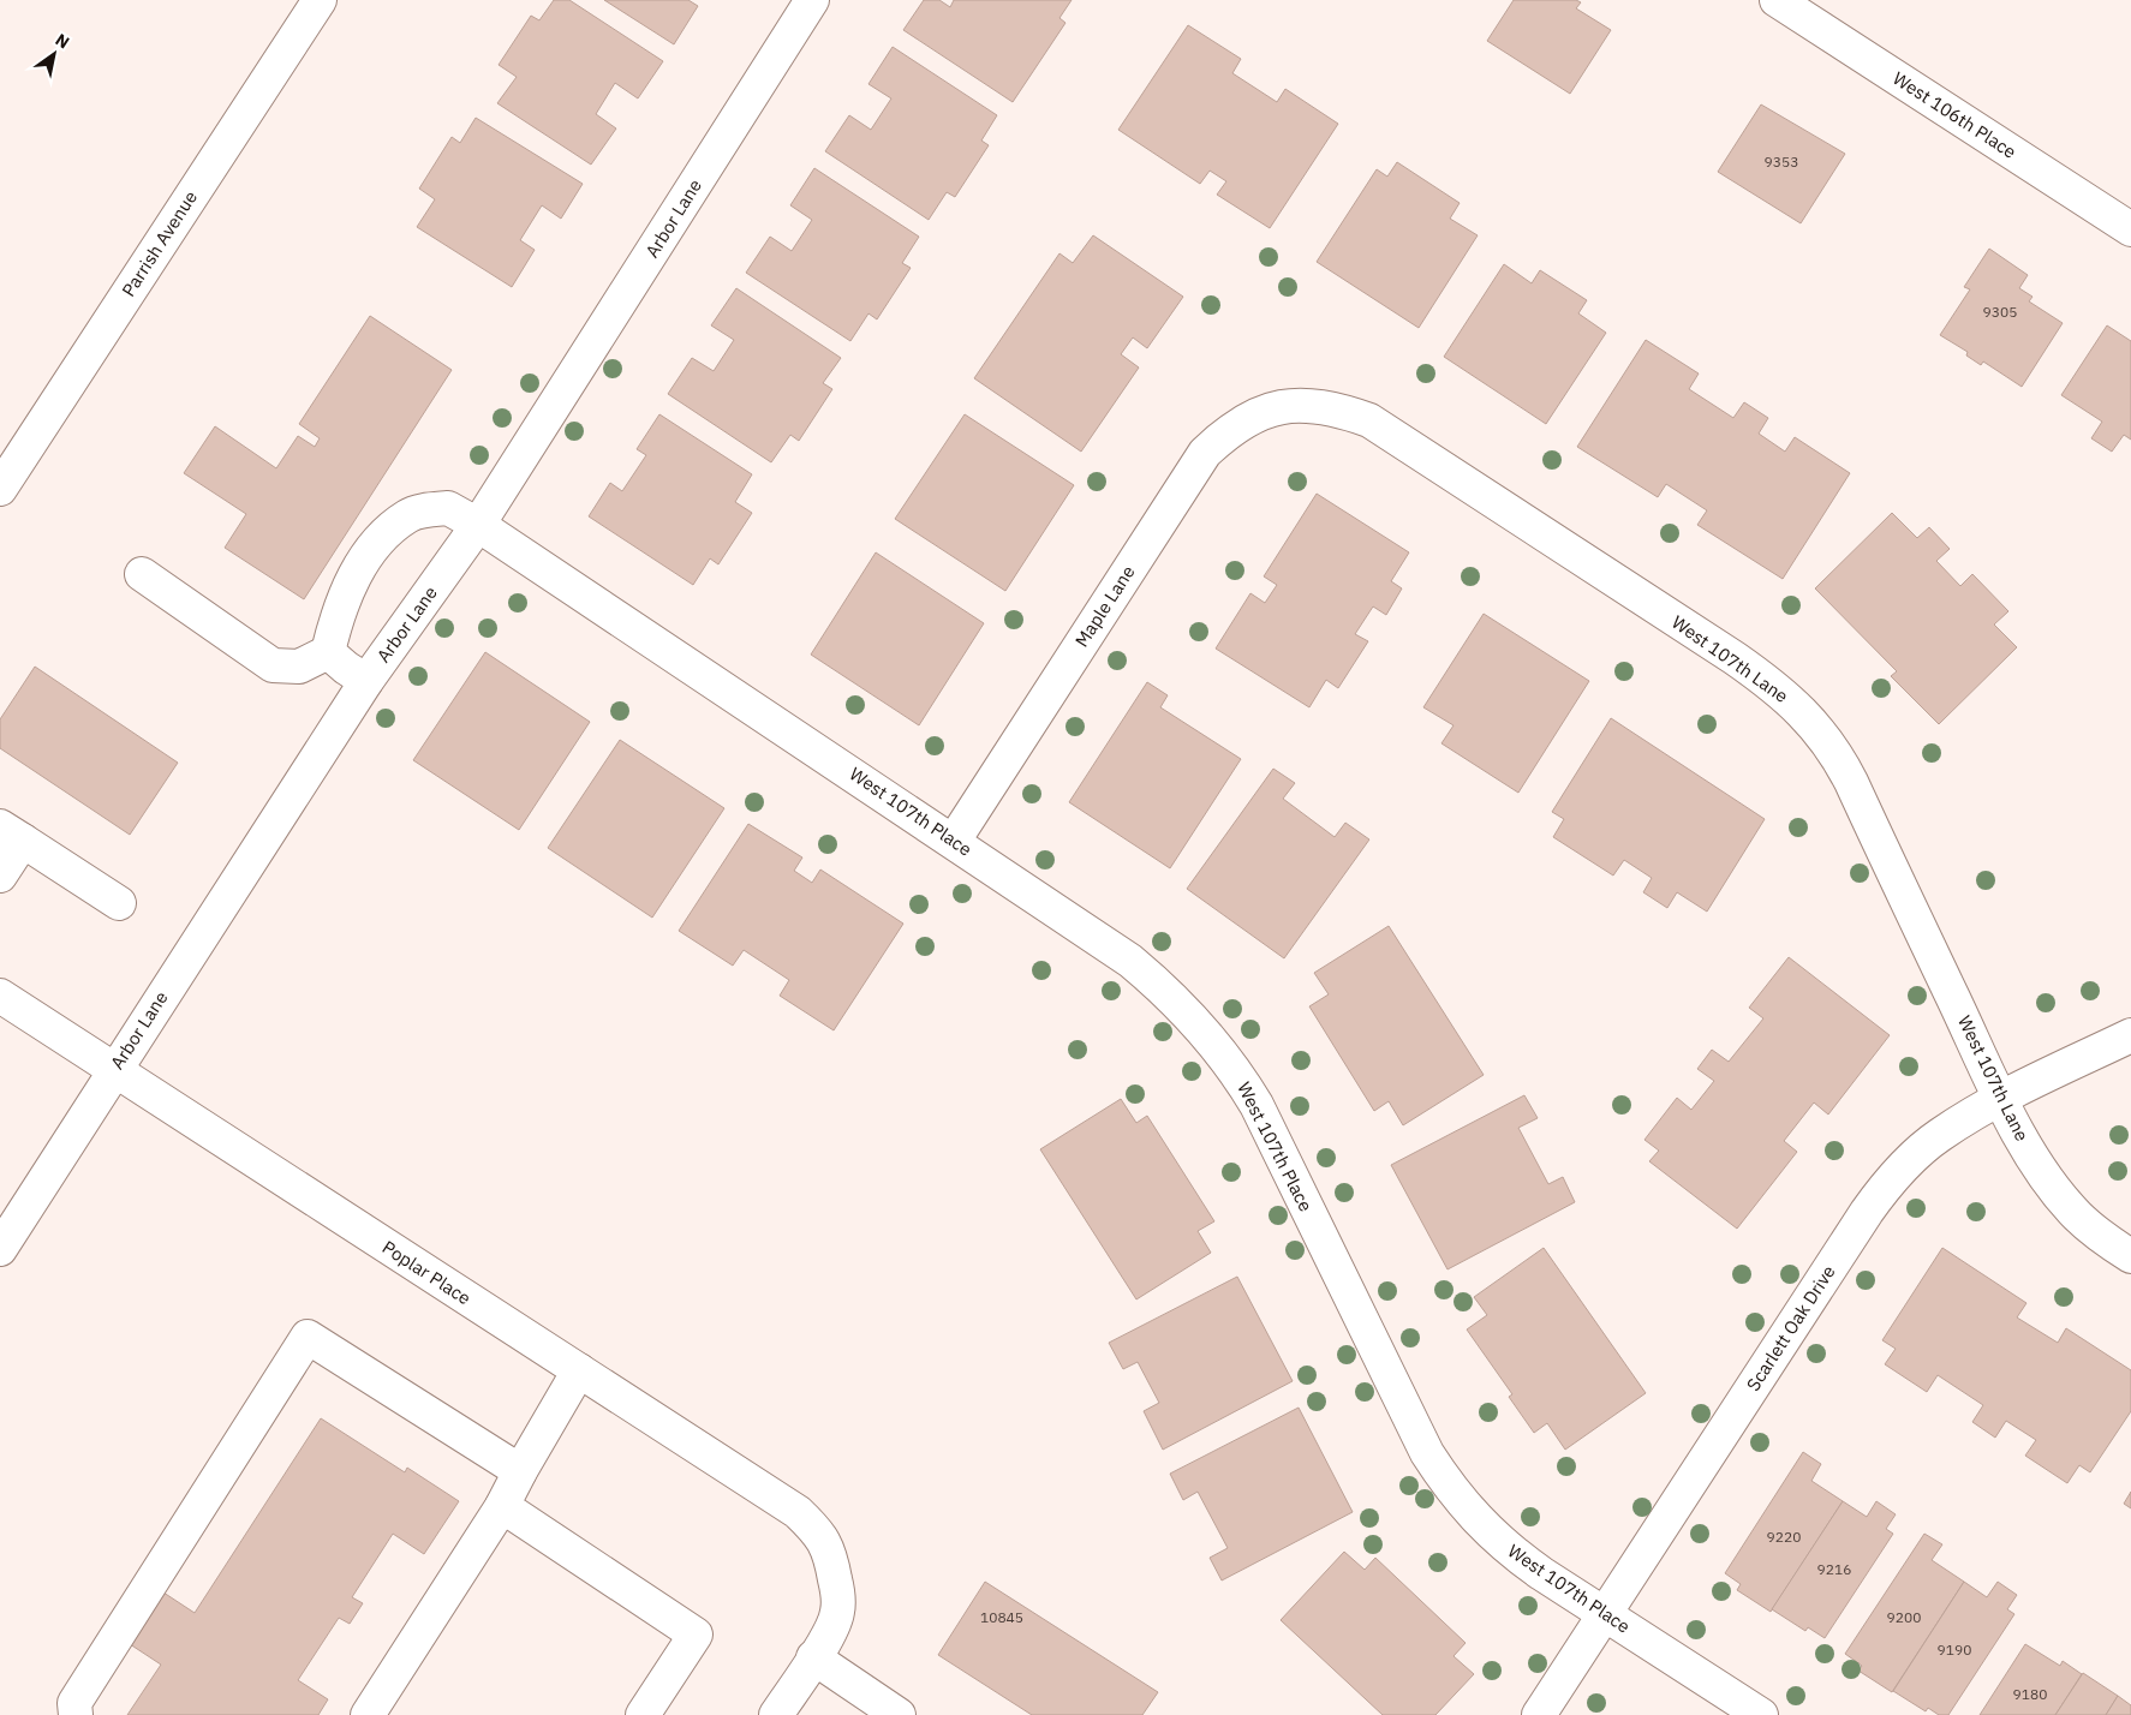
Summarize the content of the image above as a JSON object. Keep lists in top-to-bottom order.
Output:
{
  "streets": {
    "street": [
      "West 106th Place",
      "Arbor Lane",
      "Parrish Avenue",
      "Maple Lane",
      "West 107th Lane",
      "West 107th Place",
      "Poplar Place",
      "Scarlett Oak Drive"
    ]
  },
  "crossings": [
    ["Arbor Lane", "West 107th Place"],
    ["Arbor Lane", "Poplar Place"],
    ["Maple Lane", "West 107th Lane"],
    ["Maple Lane", "West 107th Place"],
    ["West 107th Lane", "Scarlett Oak Drive"],
    ["West 107th Place", "Scarlett Oak Drive"]
  ],
  "house_numbers": [
    "9353",
    "9305",
    "9220",
    "9216",
    "10845",
    "9200",
    "9190",
    "9180"
  ],
  "north": "top right"
}
